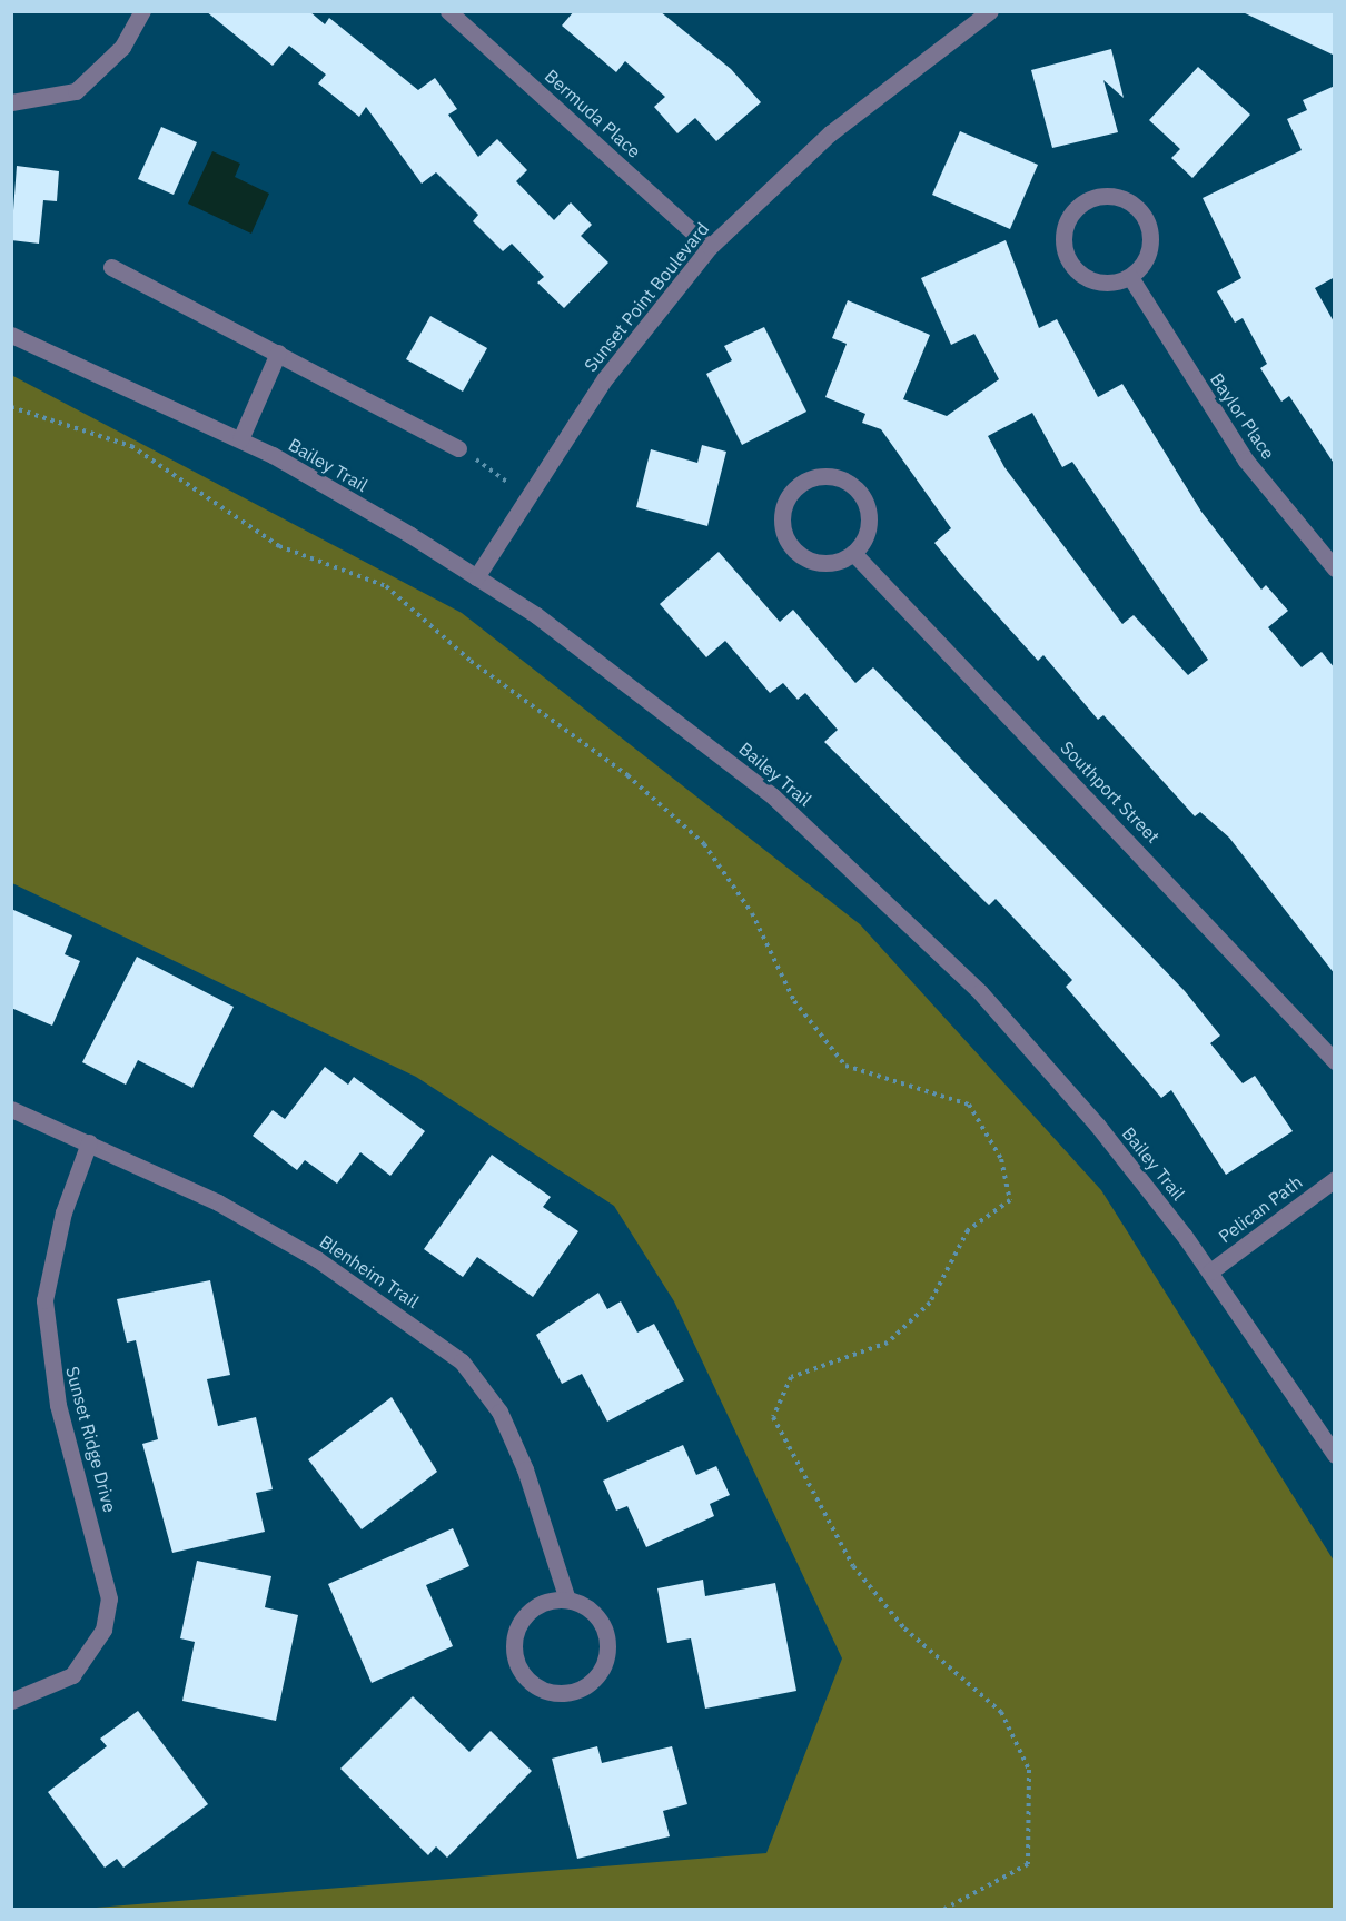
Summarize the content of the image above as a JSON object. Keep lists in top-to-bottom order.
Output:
{
  "streets": {
    "street": [
      "Bermuda Place",
      "Sunset Point Boulevard",
      "Baylor Place",
      "Bailey Trail",
      "Southport Street",
      "Pelican Path",
      "Blenheim Trail",
      "Sunset Ridge Drive"
    ]
  },
  "crossings": [
    ["Bermuda Place", "Sunset Point Boulevard"],
    ["Sunset Point Boulevard", "Bailey Trail"],
    ["Bailey Trail", "Pelican Path"],
    ["Blenheim Trail", "Sunset Ridge Drive"]
  ]
}
